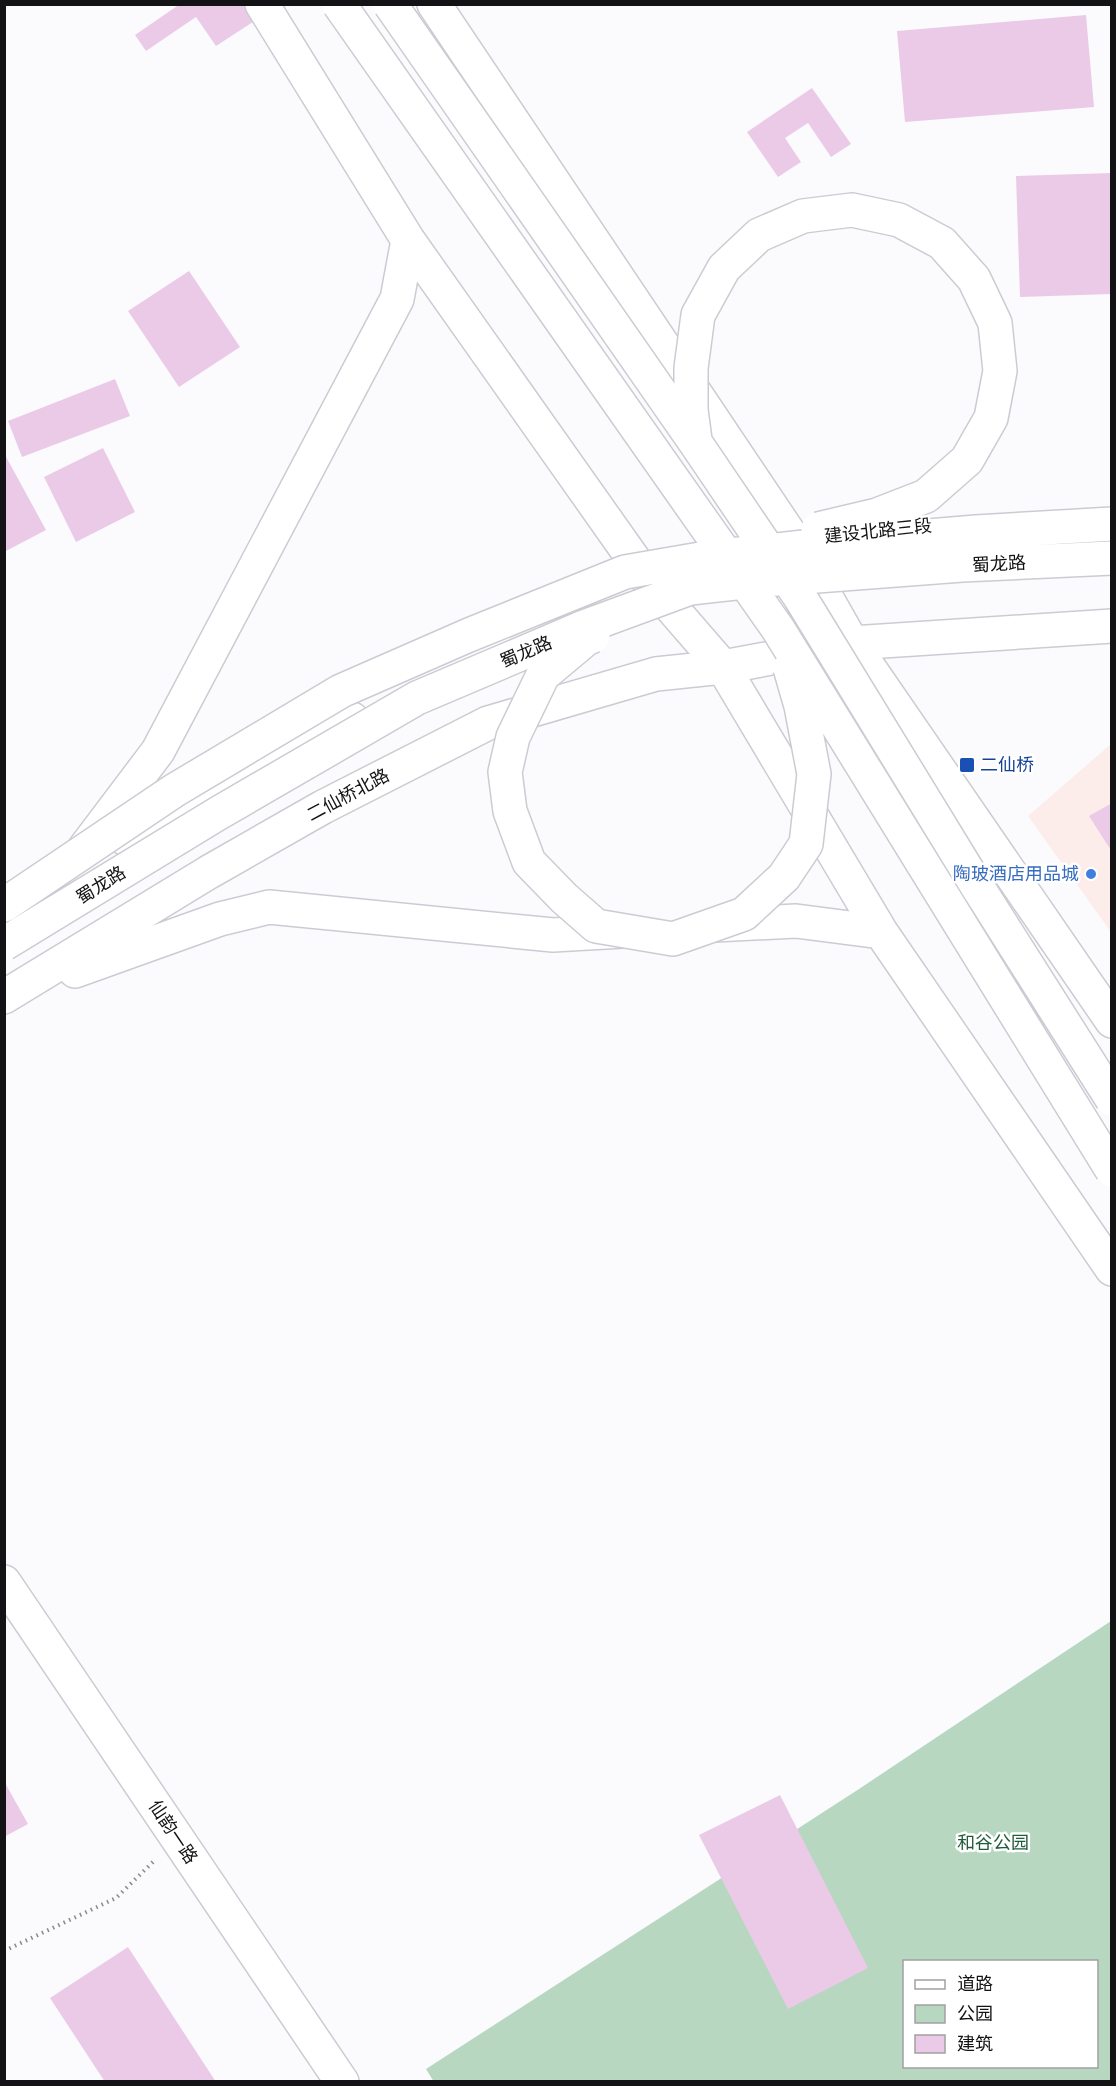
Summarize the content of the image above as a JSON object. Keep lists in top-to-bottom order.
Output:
{
  "streets": {
    "main road": [
      "建设北路三段",
      "蜀龙路",
      "二仙桥北路",
      "仙韵一路"
    ]
  },
  "parks": ["和谷公园"],
  "places": {
    "transit": ["二仙桥"],
    "other": ["陶玻酒店用品城"]
  },
  "legend": ["道路", "公园", "建筑"]
}
